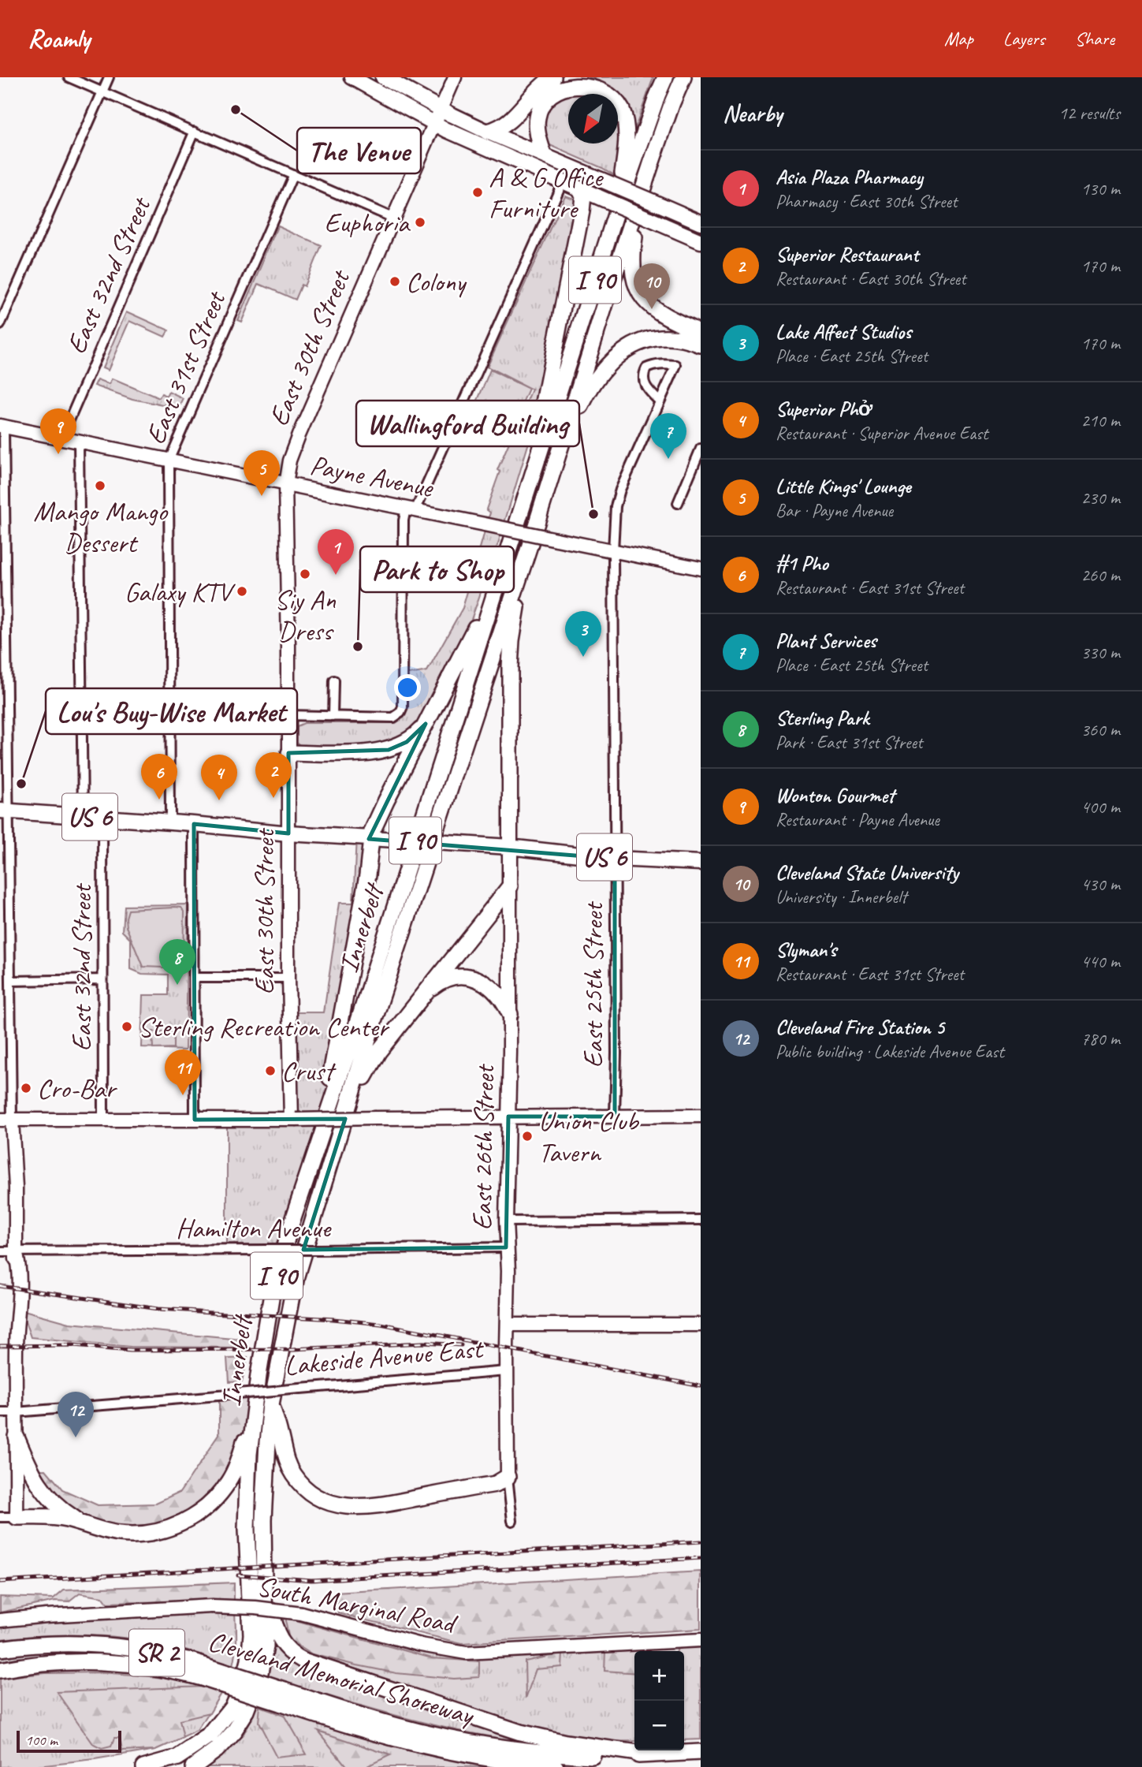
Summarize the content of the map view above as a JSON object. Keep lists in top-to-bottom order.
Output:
{
  "streets": {
    "highway": [
      "I 90",
      "Innerbelt",
      "SR 2",
      "Cleveland Memorial Shoreway"
    ],
    "main road": ["US 6", "East 26th Street"],
    "street": [
      "East 32nd Street",
      "East 30th Street",
      "East 31st Street",
      "Payne Avenue",
      "East 25th Street",
      "Hamilton Avenue",
      "Lakeside Avenue East",
      "South Marginal Road"
    ]
  },
  "crossings": [
    ["East 32nd Street", "Payne Avenue"],
    ["East 32nd Street", "US 6"],
    ["East 30th Street", "Payne Avenue"],
    ["East 30th Street", "US 6"],
    ["East 31st Street", "Payne Avenue"],
    ["East 31st Street", "US 6"],
    ["Payne Avenue", "East 25th Street"],
    ["US 6", "East 25th Street"],
    ["US 6", "East 26th Street"],
    ["East 26th Street", "Hamilton Avenue"],
    ["East 26th Street", "Lakeside Avenue East"]
  ],
  "places": [
    "The Venue",
    "A & G Office Furniture",
    "Euphoria",
    "Colony",
    "Mango Mango Dessert",
    "Wallingford Building",
    "Siy An Dress",
    "Galaxy KTV",
    "Park to Shop",
    "Lou's Buy-Wise Market",
    "Sterling Recreation Center",
    "Crust",
    "Cro-Bar",
    "Union Club Tavern"
  ],
  "scale_bar": "100 m",
  "north": "bottom left",
  "page": {
    "header": "Roamly",
    "nav": ["Map", "Layers", "Share"],
    "heading": ["Nearby", "12 results"],
    "list": [
      {
        "mark": "1",
        "name": "Asia Plaza Pharmacy",
        "note": "Pharmacy · East 30th Street",
        "value": "130 m"
      },
      {
        "mark": "2",
        "name": "Superior Restaurant",
        "note": "Restaurant · East 30th Street",
        "value": "170 m"
      },
      {
        "mark": "3",
        "name": "Lake Affect Studios",
        "note": "Place · East 25th Street",
        "value": "170 m"
      },
      {
        "mark": "4",
        "name": "Superior Phở",
        "note": "Restaurant · Superior Avenue East",
        "value": "210 m"
      },
      {
        "mark": "5",
        "name": "Little Kings' Lounge",
        "note": "Bar · Payne Avenue",
        "value": "230 m"
      },
      {
        "mark": "6",
        "name": "#1 Pho",
        "note": "Restaurant · East 31st Street",
        "value": "260 m"
      },
      {
        "mark": "7",
        "name": "Plant Services",
        "note": "Place · East 25th Street",
        "value": "330 m"
      },
      {
        "mark": "8",
        "name": "Sterling Park",
        "note": "Park · East 31st Street",
        "value": "360 m"
      },
      {
        "mark": "9",
        "name": "Wonton Gourmet",
        "note": "Restaurant · Payne Avenue",
        "value": "400 m"
      },
      {
        "mark": "10",
        "name": "Cleveland State University",
        "note": "University · Innerbelt",
        "value": "430 m"
      },
      {
        "mark": "11",
        "name": "Slyman's",
        "note": "Restaurant · East 31st Street",
        "value": "440 m"
      },
      {
        "mark": "12",
        "name": "Cleveland Fire Station 5",
        "note": "Public building · Lakeside Avenue East",
        "value": "780 m"
      }
    ],
    "pins": [
      "10",
      "9",
      "7",
      "5",
      "1",
      "3",
      "2",
      "6",
      "4",
      "8",
      "11",
      "12"
    ],
    "map_buttons": ["+", "−"],
    "scale": "100 m"
  }
}
